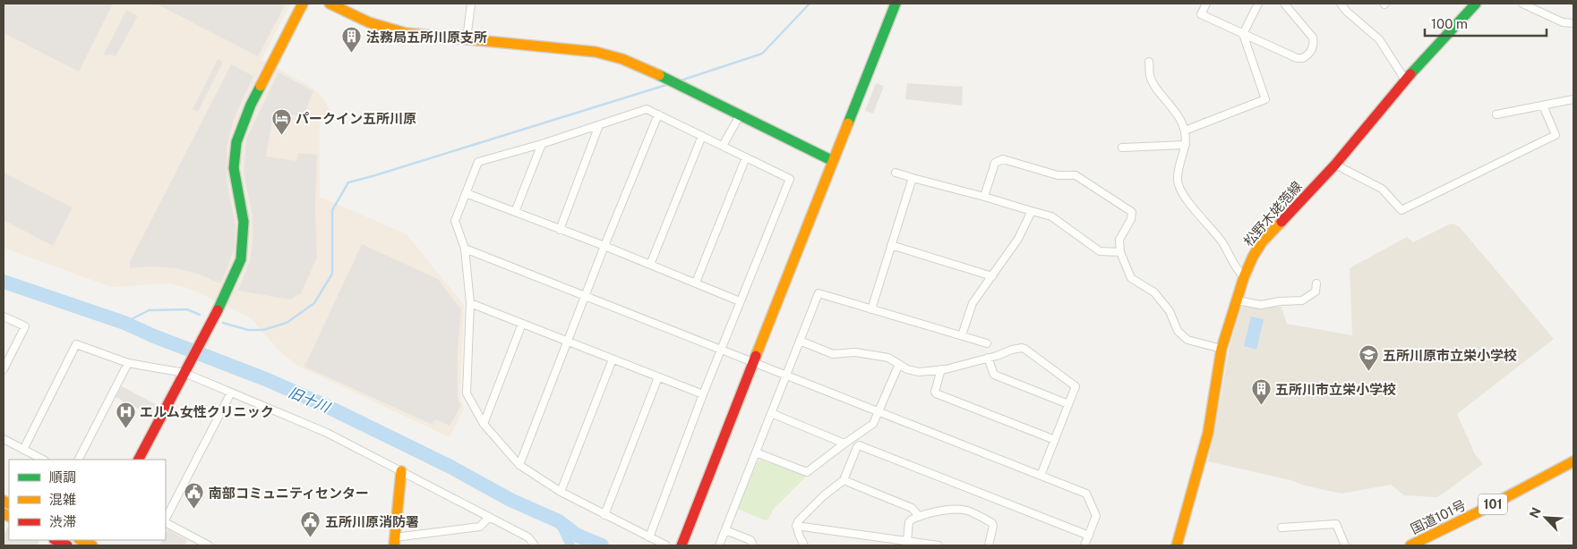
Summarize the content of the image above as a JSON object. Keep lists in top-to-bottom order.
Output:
{
  "streets": {
    "main road": ["松野木姥萢線", "101", "国道101号"]
  },
  "water": ["旧十川"],
  "places": {
    "building": ["法務局五所川原支所", "五所川市立栄小学校"],
    "hotel": ["パークイン五所川原"],
    "school or university": ["五所川原市立栄小学校"],
    "hospital": ["エルム女性クリニック"],
    "public building": ["南部コミュニティセンター", "五所川原消防署"]
  },
  "legend": ["順調", "混雑", "渋滞"],
  "scale_bar": "100 m",
  "north": "top left"
}
